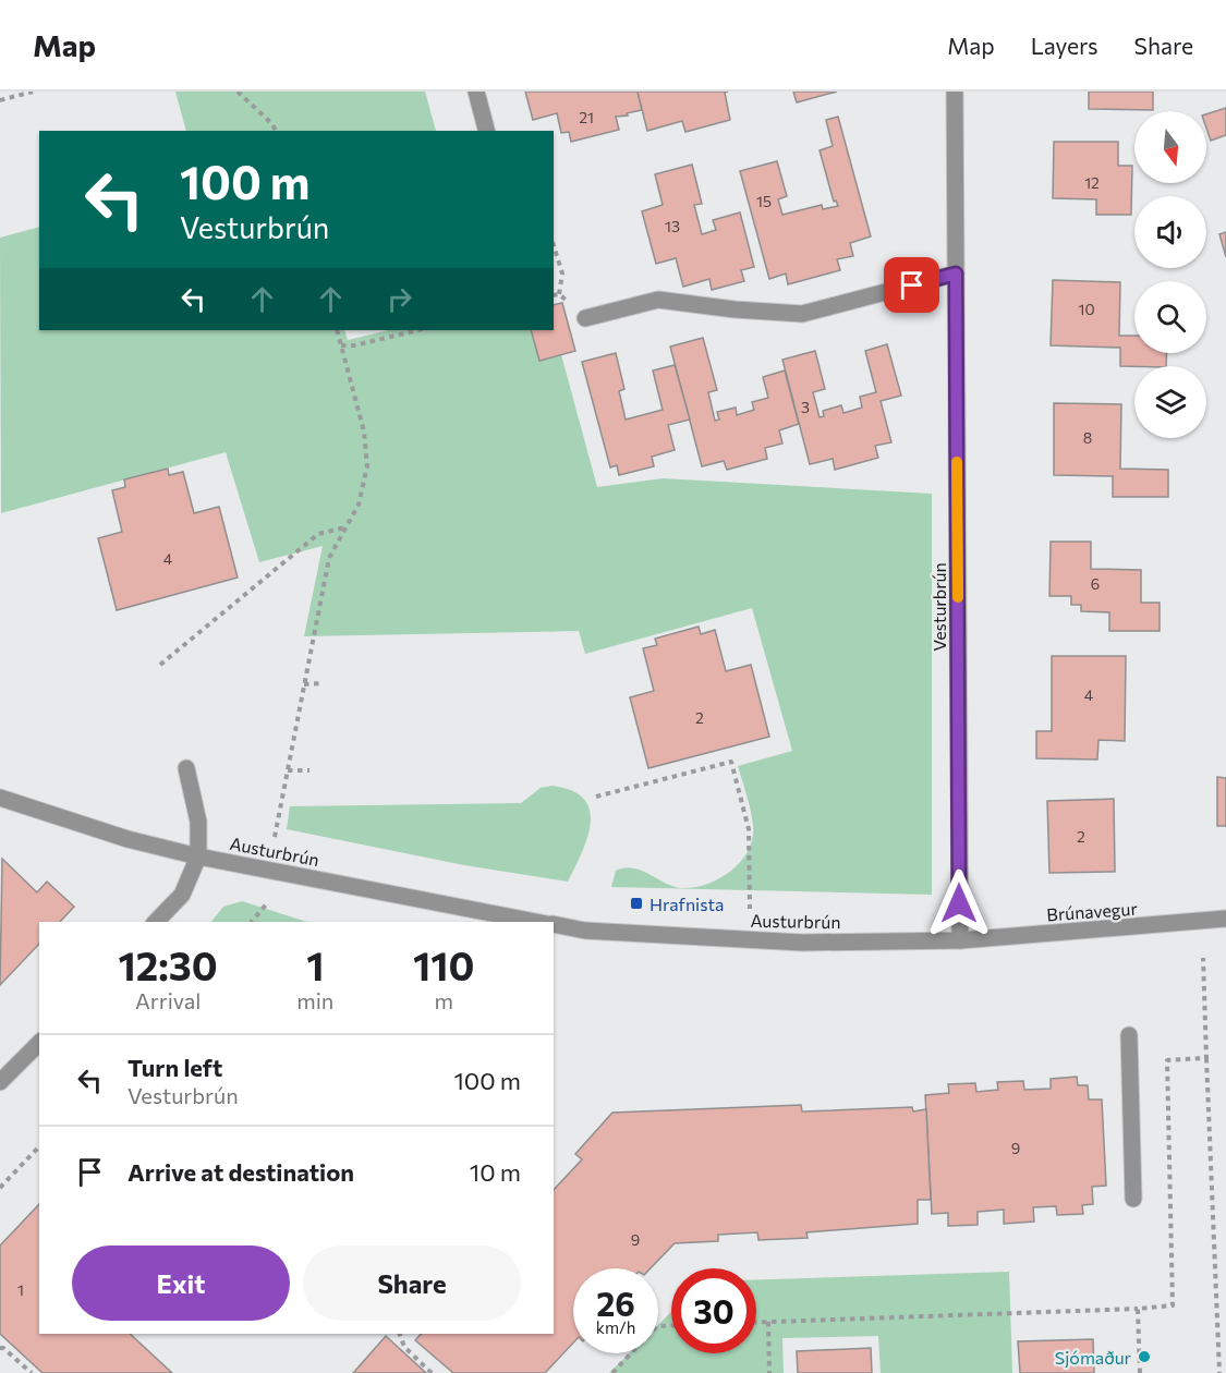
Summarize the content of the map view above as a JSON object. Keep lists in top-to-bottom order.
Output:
{
  "streets": {
    "street": ["Vesturbrún", "Austurbrún", "Brúnavegur"]
  },
  "crossings": [
    ["Vesturbrún", "Austurbrún"],
    ["Vesturbrún", "Brúnavegur"],
    ["Austurbrún", "Brúnavegur"]
  ],
  "places": {
    "transit": ["Hrafnista"],
    "other": ["Sjómaður"]
  },
  "house_numbers": [
    "21",
    "12",
    "15",
    "13",
    "10",
    "3",
    "8",
    "4",
    "6",
    "4",
    "2",
    "2",
    "9",
    "9",
    "1"
  ],
  "north": "bottom",
  "page": {
    "header": "Map",
    "nav": ["Map", "Layers", "Share"],
    "turn": ["100 m", "Vesturbrún"],
    "eta": [
      "12:30",
      "Arrival",
      "1",
      "min",
      "110",
      "m"
    ],
    "list": [
      {
        "name": "Turn left",
        "note": "Vesturbrún",
        "value": "100 m"
      },
      {
        "name": "Arrive at destination",
        "value": "10 m"
      }
    ],
    "buttons": ["Exit", "Share"],
    "speed": "26 km/h",
    "limit": "30"
  }
}
